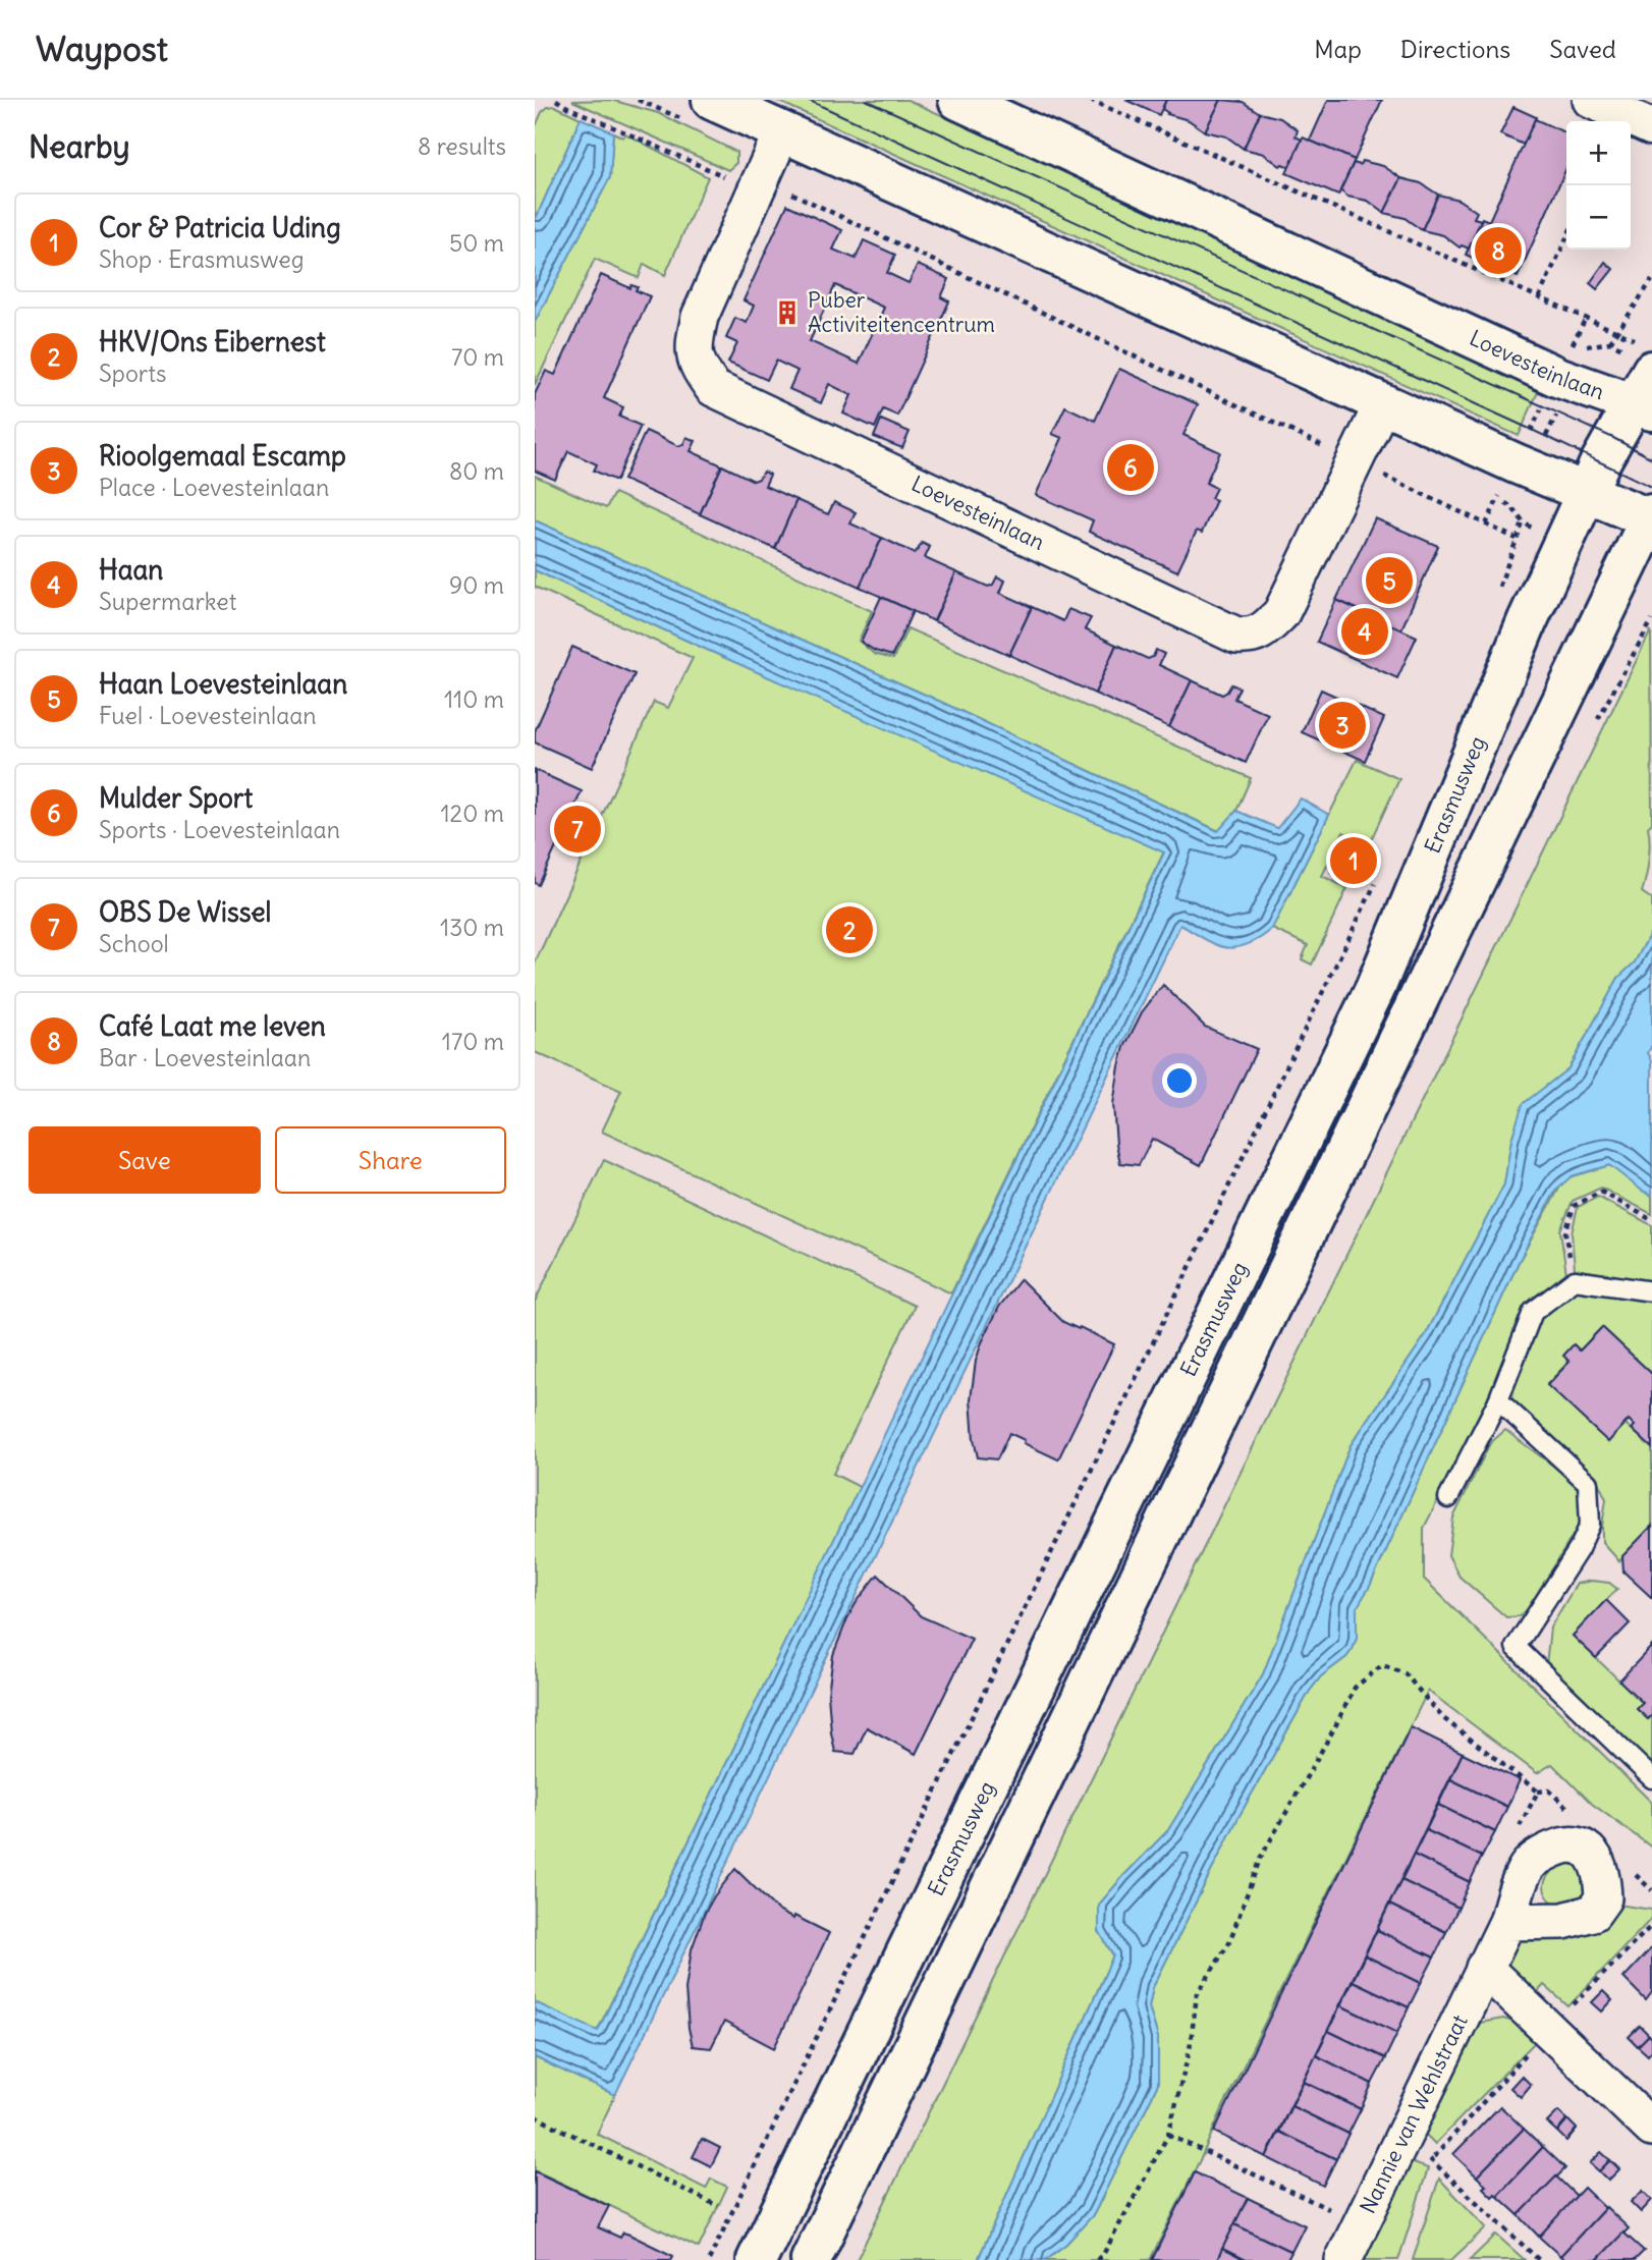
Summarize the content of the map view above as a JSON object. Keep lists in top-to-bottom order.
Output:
{
  "streets": {
    "main road": ["Loevesteinlaan", "Erasmusweg"],
    "street": ["Nannie van Wehlstraat"]
  },
  "crossings": [
    ["Loevesteinlaan", "Erasmusweg"]
  ],
  "places": {
    "building": ["Puber Activiteitencentrum"]
  },
  "page": {
    "header": "Waypost",
    "nav": ["Map", "Directions", "Saved"],
    "heading": ["Nearby", "8 results"],
    "map_buttons": ["+", "−"],
    "list": [
      {
        "mark": "1",
        "name": "Cor & Patricia Uding",
        "note": "Shop · Erasmusweg",
        "value": "50 m"
      },
      {
        "mark": "2",
        "name": "HKV/Ons Eibernest",
        "note": "Sports",
        "value": "70 m"
      },
      {
        "mark": "3",
        "name": "Rioolgemaal Escamp",
        "note": "Place · Loevesteinlaan",
        "value": "80 m"
      },
      {
        "mark": "4",
        "name": "Haan",
        "note": "Supermarket",
        "value": "90 m"
      },
      {
        "mark": "5",
        "name": "Haan Loevesteinlaan",
        "note": "Fuel · Loevesteinlaan",
        "value": "110 m"
      },
      {
        "mark": "6",
        "name": "Mulder Sport",
        "note": "Sports · Loevesteinlaan",
        "value": "120 m"
      },
      {
        "mark": "7",
        "name": "OBS De Wissel",
        "note": "School",
        "value": "130 m"
      },
      {
        "mark": "8",
        "name": "Café Laat me leven",
        "note": "Bar · Loevesteinlaan",
        "value": "170 m"
      }
    ],
    "pins": [
      "8",
      "6",
      "5",
      "4",
      "3",
      "7",
      "1",
      "2"
    ],
    "buttons": ["Save", "Share"]
  }
}
